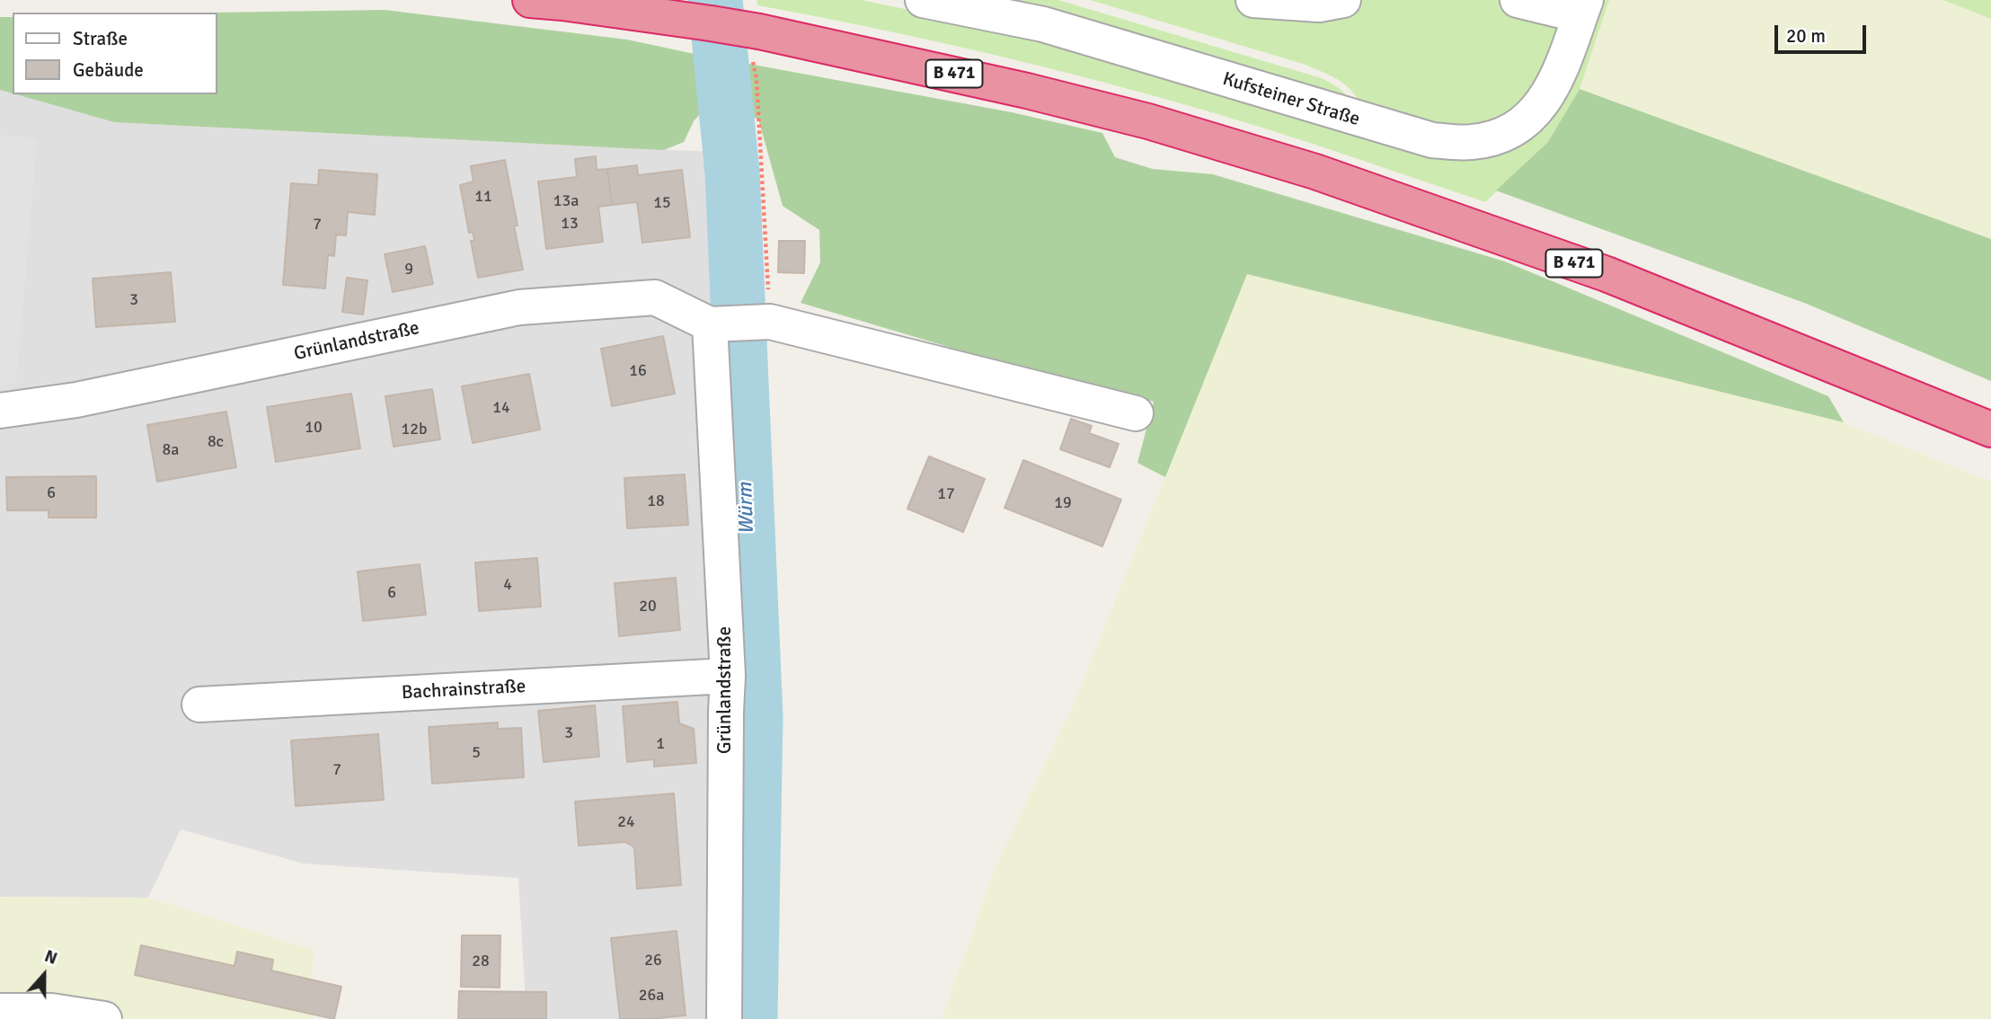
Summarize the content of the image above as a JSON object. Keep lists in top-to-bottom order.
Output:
{
  "streets": {
    "highway": ["B 471"],
    "street": ["Kufsteiner Straße", "Grünlandstraße", "Bachrainstraße"]
  },
  "crossings": [
    ["Grünlandstraße", "Bachrainstraße"]
  ],
  "water": ["Würm"],
  "house_numbers": [
    "11",
    "13a",
    "15",
    "13",
    "7",
    "9",
    "3",
    "16",
    "14",
    "10",
    "12b",
    "8c",
    "8a",
    "6",
    "17",
    "18",
    "19",
    "4",
    "6",
    "20",
    "3",
    "1",
    "5",
    "7",
    "24",
    "26",
    "28",
    "26a"
  ],
  "legend": ["Straße", "Gebäude"],
  "scale_bar": "20 m",
  "north": "top"
}
